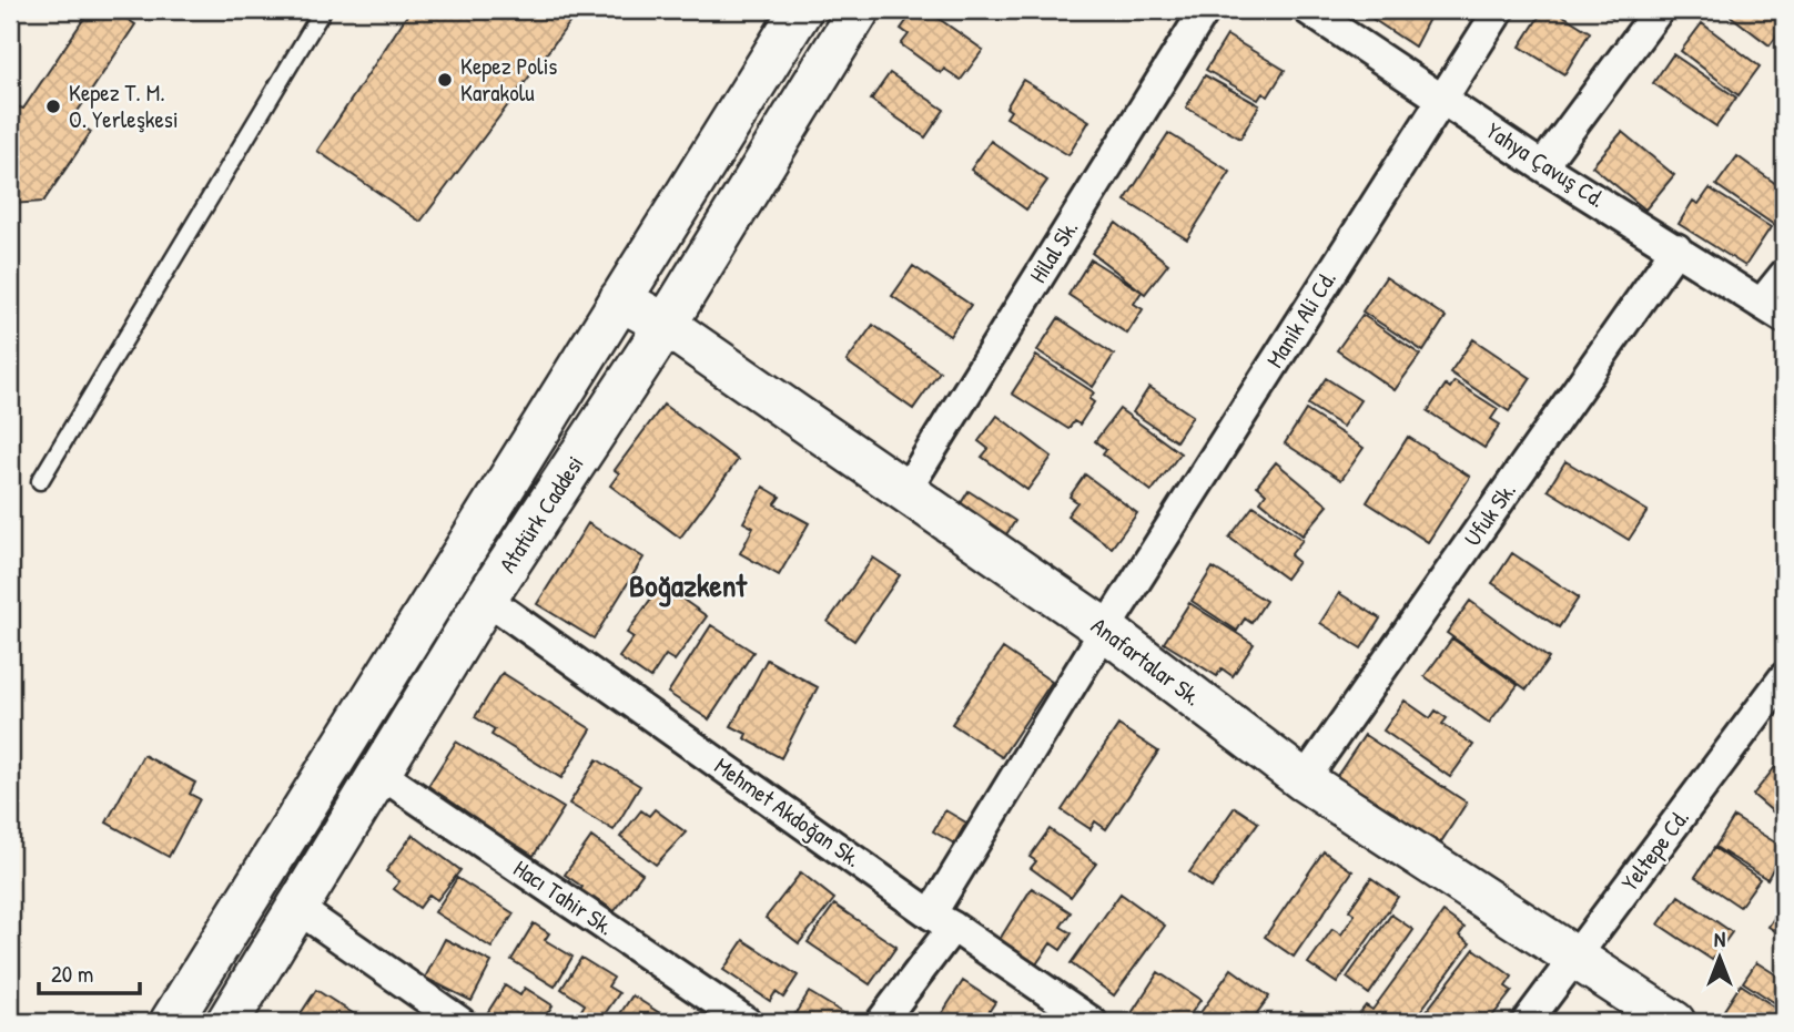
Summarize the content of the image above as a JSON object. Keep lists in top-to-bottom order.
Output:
{
  "streets": {
    "main road": ["Atatürk Caddesi", "Anafartalar Sk."],
    "street": [
      "Yahya Çavuş Cd.",
      "Hilal Sk.",
      "Manik Ali Cd.",
      "Ufuk Sk.",
      "Mehmet Akdoğan Sk.",
      "Yeltepe Cd.",
      "Hacı Tahir Sk."
    ]
  },
  "crossings": [
    ["Yahya Çavuş Cd.", "Manik Ali Cd."],
    ["Yahya Çavuş Cd.", "Ufuk Sk."],
    ["Hilal Sk.", "Anafartalar Sk."],
    ["Manik Ali Cd.", "Anafartalar Sk."],
    ["Manik Ali Cd.", "Mehmet Akdoğan Sk."],
    ["Atatürk Caddesi", "Anafartalar Sk."],
    ["Atatürk Caddesi", "Mehmet Akdoğan Sk."],
    ["Atatürk Caddesi", "Hacı Tahir Sk."],
    ["Ufuk Sk.", "Anafartalar Sk."],
    ["Anafartalar Sk.", "Yeltepe Cd."]
  ],
  "districts": ["Boğazkent"],
  "places": ["Kepez Polis Karakolu", "Kepez T. M. O. Yerleşkesi"],
  "scale_bar": "20 m",
  "north": "top"
}
